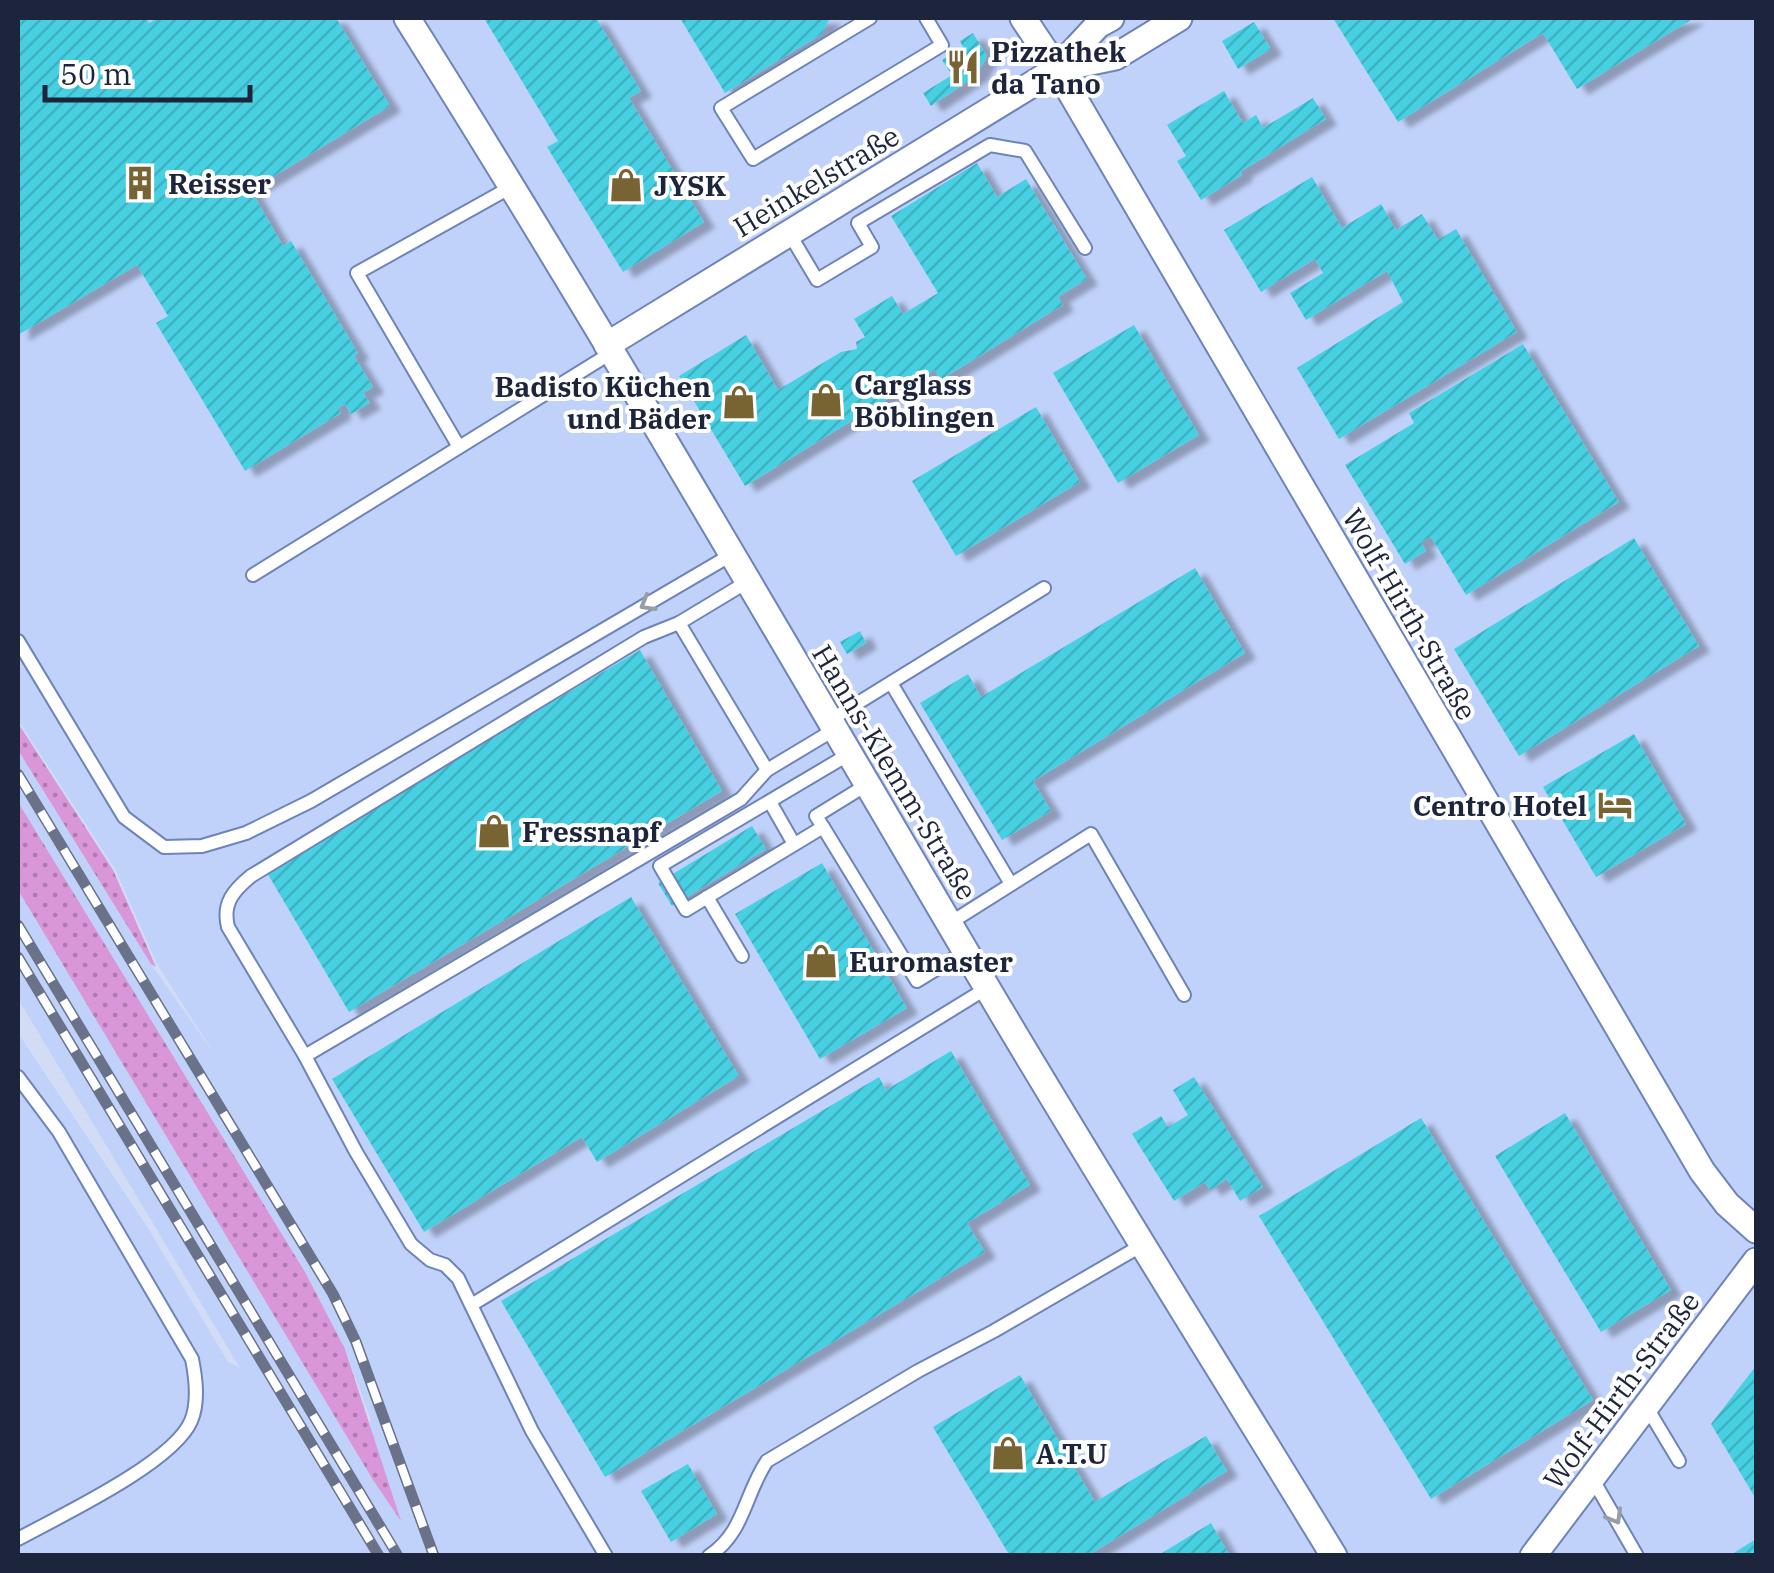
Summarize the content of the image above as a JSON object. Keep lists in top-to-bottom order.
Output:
{
  "streets": {
    "street": ["Heinkelstraße", "Wolf-Hirth-Straße", "Hanns-Klemm-Straße"]
  },
  "crossings": [
    ["Heinkelstraße", "Wolf-Hirth-Straße"],
    ["Heinkelstraße", "Hanns-Klemm-Straße"]
  ],
  "places": {
    "restaurant": ["Pizzathek da Tano"],
    "building": ["Reisser"],
    "shop": [
      "JYSK",
      "Carglass Böblingen",
      "Badisto Küchen und Bäder",
      "Fressnapf",
      "Euromaster",
      "A.T.U"
    ],
    "hotel": ["Centro Hotel"]
  },
  "scale_bar": "50 m"
}
